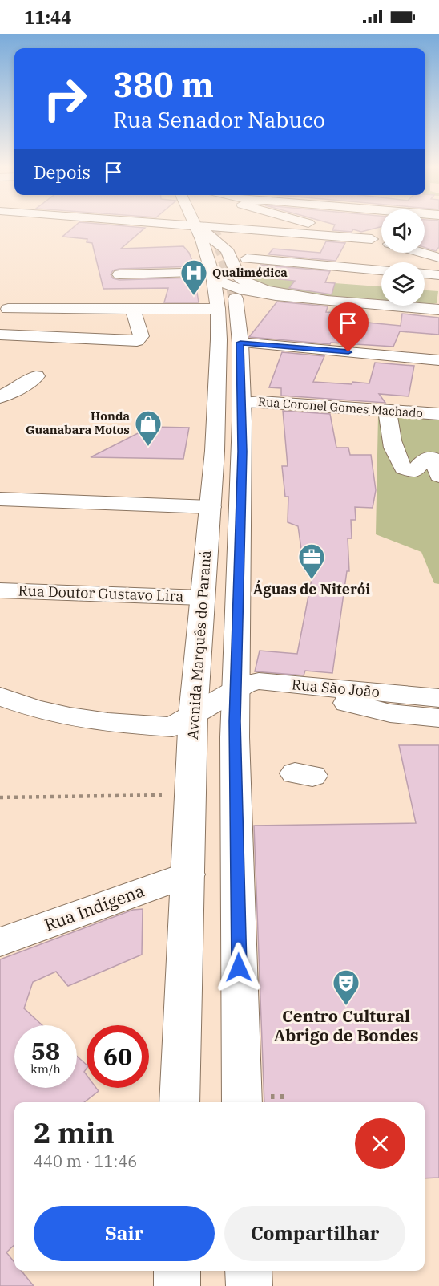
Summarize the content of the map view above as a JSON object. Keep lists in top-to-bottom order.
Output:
{
  "streets": {
    "main road": [
      "Rua Coronel Gomes Machado",
      "Rua Doutor Gustavo Lira",
      "Avenida Marquês do Paraná",
      "Rua São João",
      "Rua Indígena"
    ]
  },
  "crossings": [
    ["Rua Coronel Gomes Machado", "Avenida Marquês do Paraná"],
    ["Rua Doutor Gustavo Lira", "Avenida Marquês do Paraná"],
    ["Avenida Marquês do Paraná", "Rua São João"],
    ["Avenida Marquês do Paraná", "Rua Indígena"]
  ],
  "places": {
    "hospital": ["Qualimédica"],
    "shop": ["Honda Guanabara Motos"],
    "office": ["Águas de Niterói"],
    "theatre": ["Centro Cultural Abrigo de Bondes"]
  },
  "page": {
    "status": "11:44",
    "turn": ["380 m", "Rua Senador Nabuco"],
    "then": "Depois",
    "speed": "58 km/h",
    "limit": "60",
    "heading": ["2 min", "440 m · 11:46"],
    "buttons": ["Sair", "Compartilhar"]
  }
}
